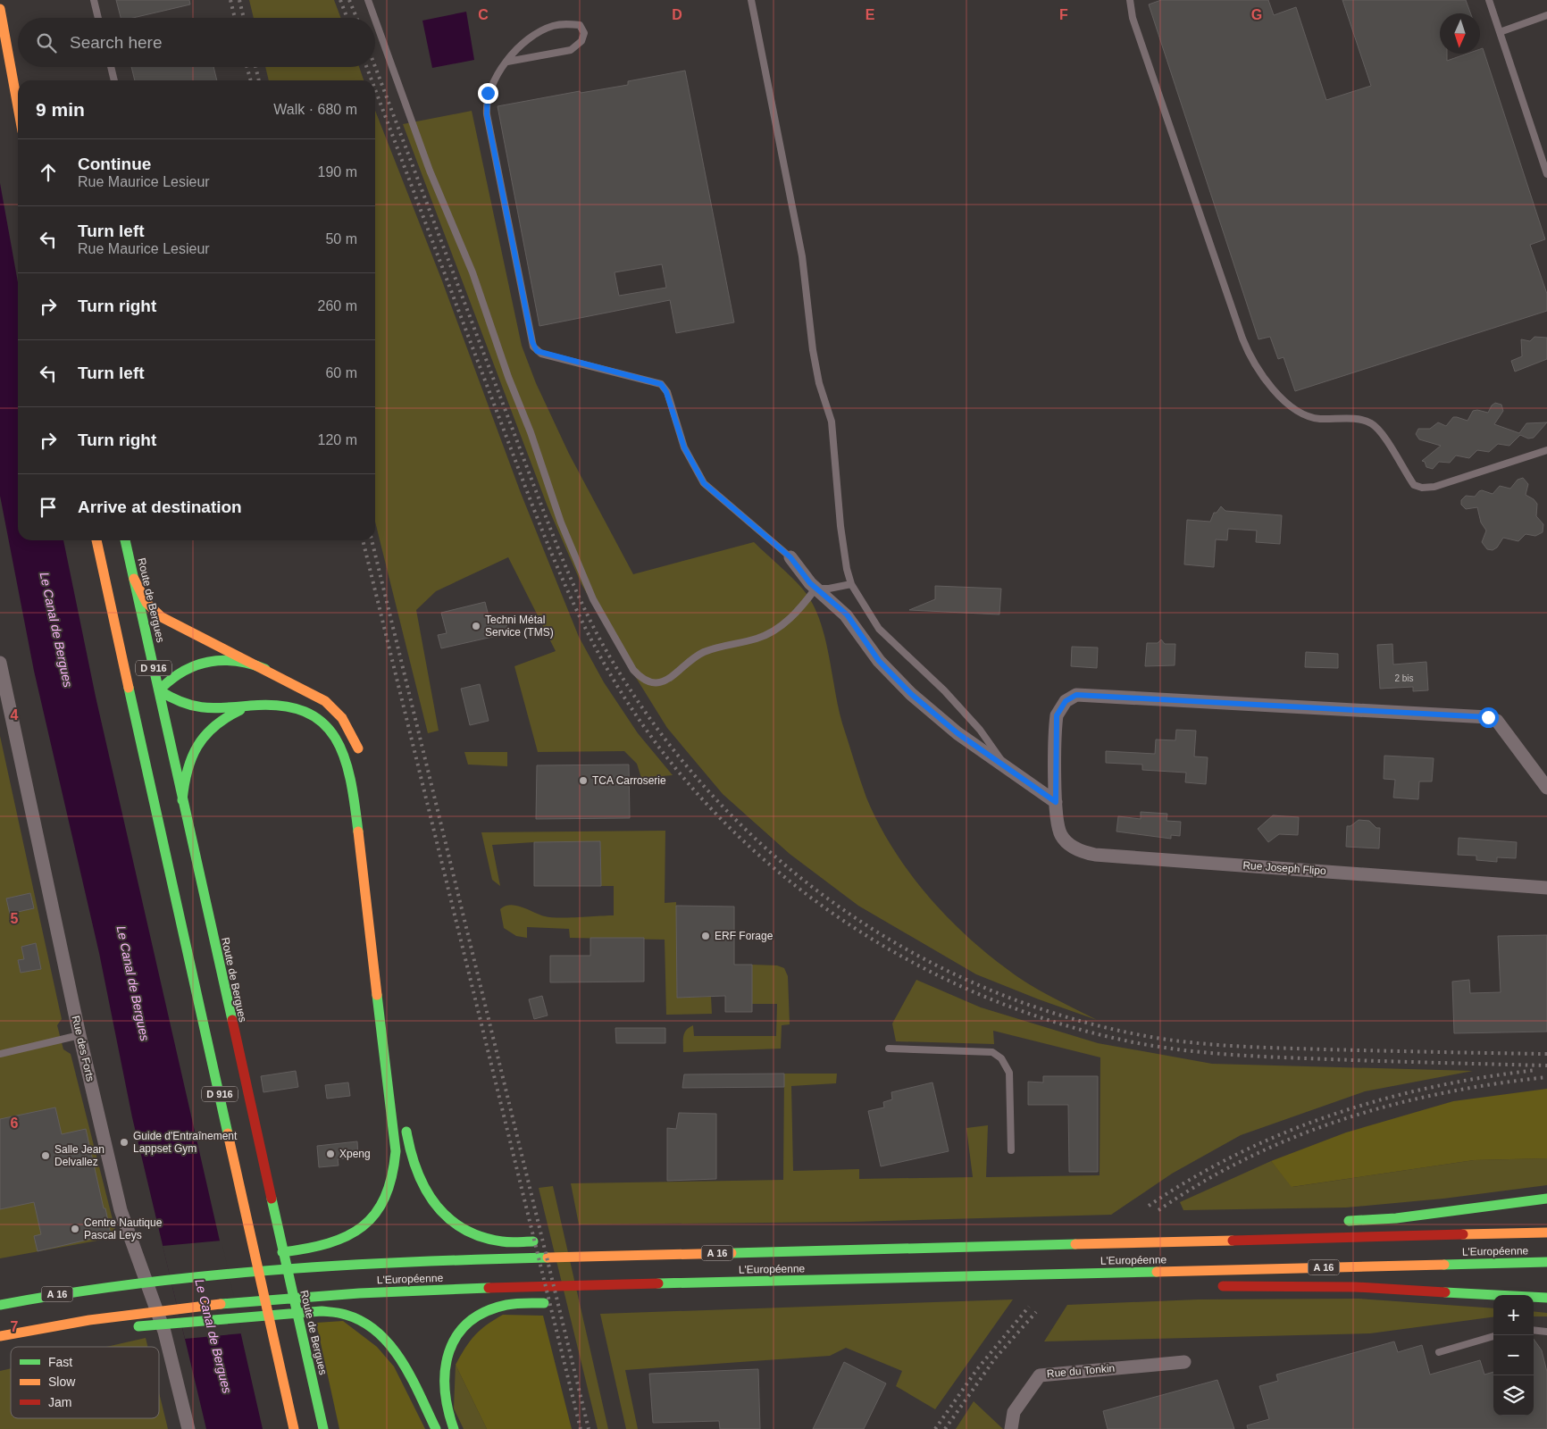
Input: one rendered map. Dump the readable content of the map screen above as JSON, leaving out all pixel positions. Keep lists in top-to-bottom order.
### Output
{
  "streets": {
    "main road": [
      "Route de Bergues",
      "D 916",
      "L'Européenne",
      "A 16"
    ],
    "street": ["Rue Joseph Flipo", "Rue des Forts", "Rue du Tonkin"]
  },
  "water": ["Le Canal de Bergues"],
  "places": [
    "Techni Métal Service (TMS)",
    "TCA Carroserie",
    "ERF Forage",
    "Guide d'Entraînement Lappset Gym",
    "Xpeng",
    "Salle Jean Delvallez",
    "Centre Nautique Pascal Leys"
  ],
  "house_numbers": ["2 bis"],
  "legend": ["Fast", "Slow", "Jam"],
  "north": "bottom",
  "page": {
    "search": "Search here",
    "heading": ["9 min", "Walk · 680 m"],
    "list": [
      ["Continue", "Rue Maurice Lesieur", "190 m"],
      ["Turn left", "Rue Maurice Lesieur", "50 m"],
      ["Turn right", "260 m"],
      ["Turn left", "60 m"],
      ["Turn right", "120 m"],
      "Arrive at destination"
    ],
    "map_buttons": ["+", "−"]
  },
  "grid": {
    "columns": [
      "C",
      "D",
      "E",
      "F",
      "G"
    ],
    "rows": [
      "4",
      "5",
      "6",
      "7"
    ]
  }
}
